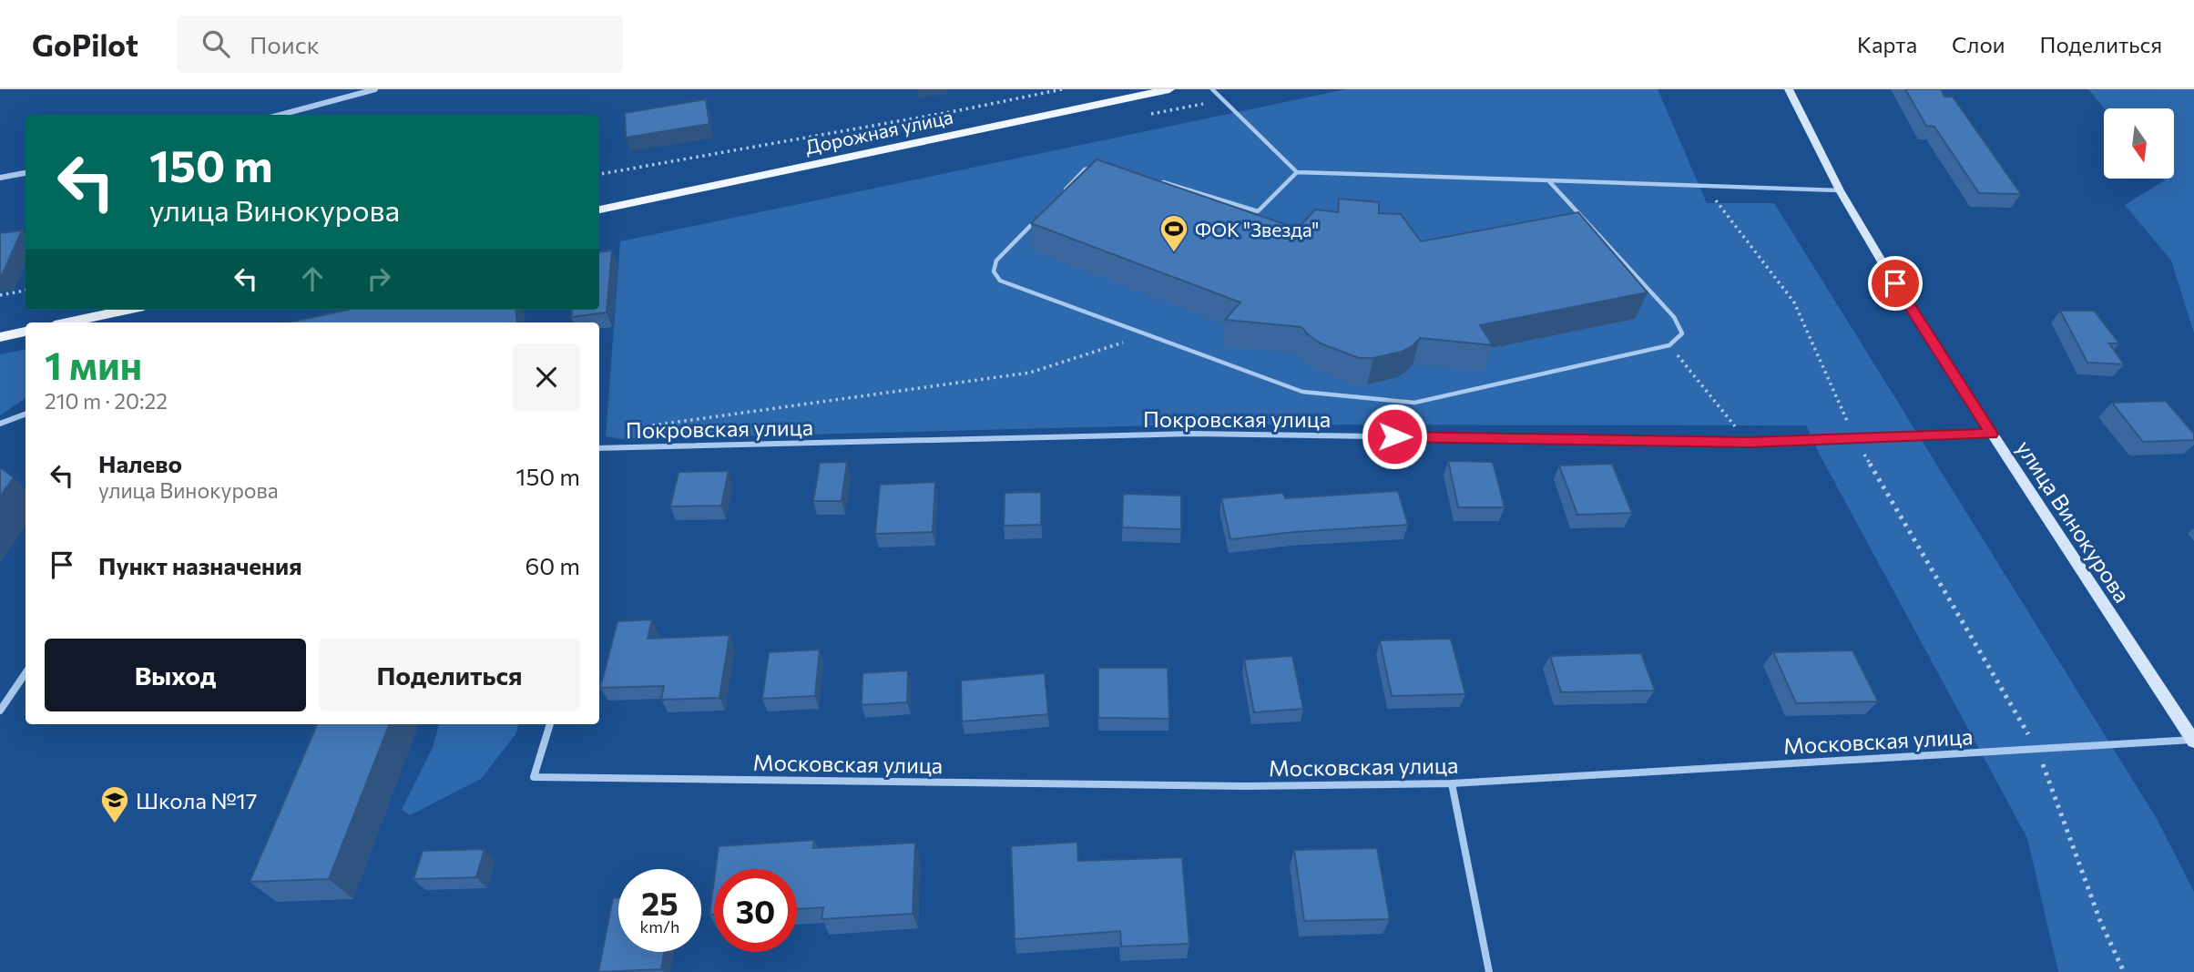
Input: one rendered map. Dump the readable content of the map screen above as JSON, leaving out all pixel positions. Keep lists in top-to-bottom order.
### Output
{
  "streets": {
    "main road": ["Дорожная улица", "улица Винокурова"],
    "street": ["Покровская улица", "Московская улица"]
  },
  "crossings": [
    ["Покровская улица", "улица Винокурова"],
    ["улица Винокурова", "Московская улица"]
  ],
  "places": {
    "sports": ["ФОК \"Звезда\""],
    "school or university": ["Школа №17"]
  },
  "north": "bottom",
  "page": {
    "header": "GoPilot",
    "search": "Поиск",
    "nav": ["Карта", "Слои", "Поделиться"],
    "turn": ["150 m", "улица Винокурова"],
    "heading": ["1 мин", "210 m · 20:22"],
    "list": [
      {
        "name": "Налево",
        "note": "улица Винокурова",
        "value": "150 m"
      },
      {
        "name": "Пункт назначения",
        "value": "60 m"
      }
    ],
    "buttons": ["Выход", "Поделиться"],
    "speed": "25 km/h",
    "limit": "30"
  }
}
